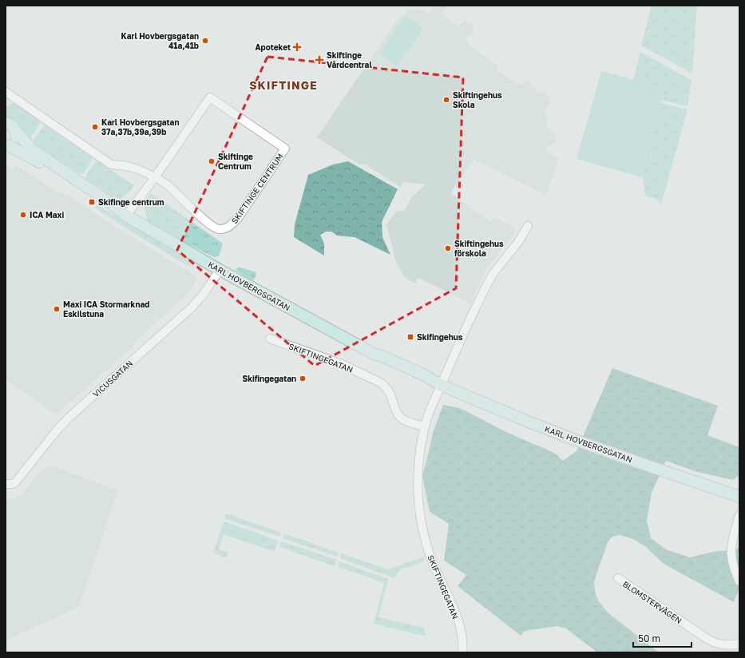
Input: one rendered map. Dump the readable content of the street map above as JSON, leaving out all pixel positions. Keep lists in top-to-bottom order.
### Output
{
  "streets": {
    "street": [
      "SKIFTINGE CENTRUM",
      "KARL HOVBERGSGATAN",
      "SKIFTINGEGATAN",
      "VICUSGATAN",
      "BLOMSTERVÄGEN"
    ]
  },
  "crossings": [
    ["KARL HOVBERGSGATAN", "SKIFTINGEGATAN"],
    ["KARL HOVBERGSGATAN", "VICUSGATAN"]
  ],
  "districts": ["SKIFTINGE"],
  "places": {
    "other": [
      "Karl Hovbergsgatan 41a,41b",
      "Skiftingehus Skola",
      "Karl Hovbergsgatan 37a,37b,39a,39b",
      "Skiftinge Centrum",
      "ICA Maxi",
      "Skiftingehus förskola",
      "Maxi ICA Stormarknad Eskilstuna",
      "Skifingegatan"
    ],
    "health": ["Apoteket", "Skiftinge Vårdcentral"],
    "transit": ["Skifinge centrum", "Skifingehus"]
  },
  "scale_bar": "50 m"
}
